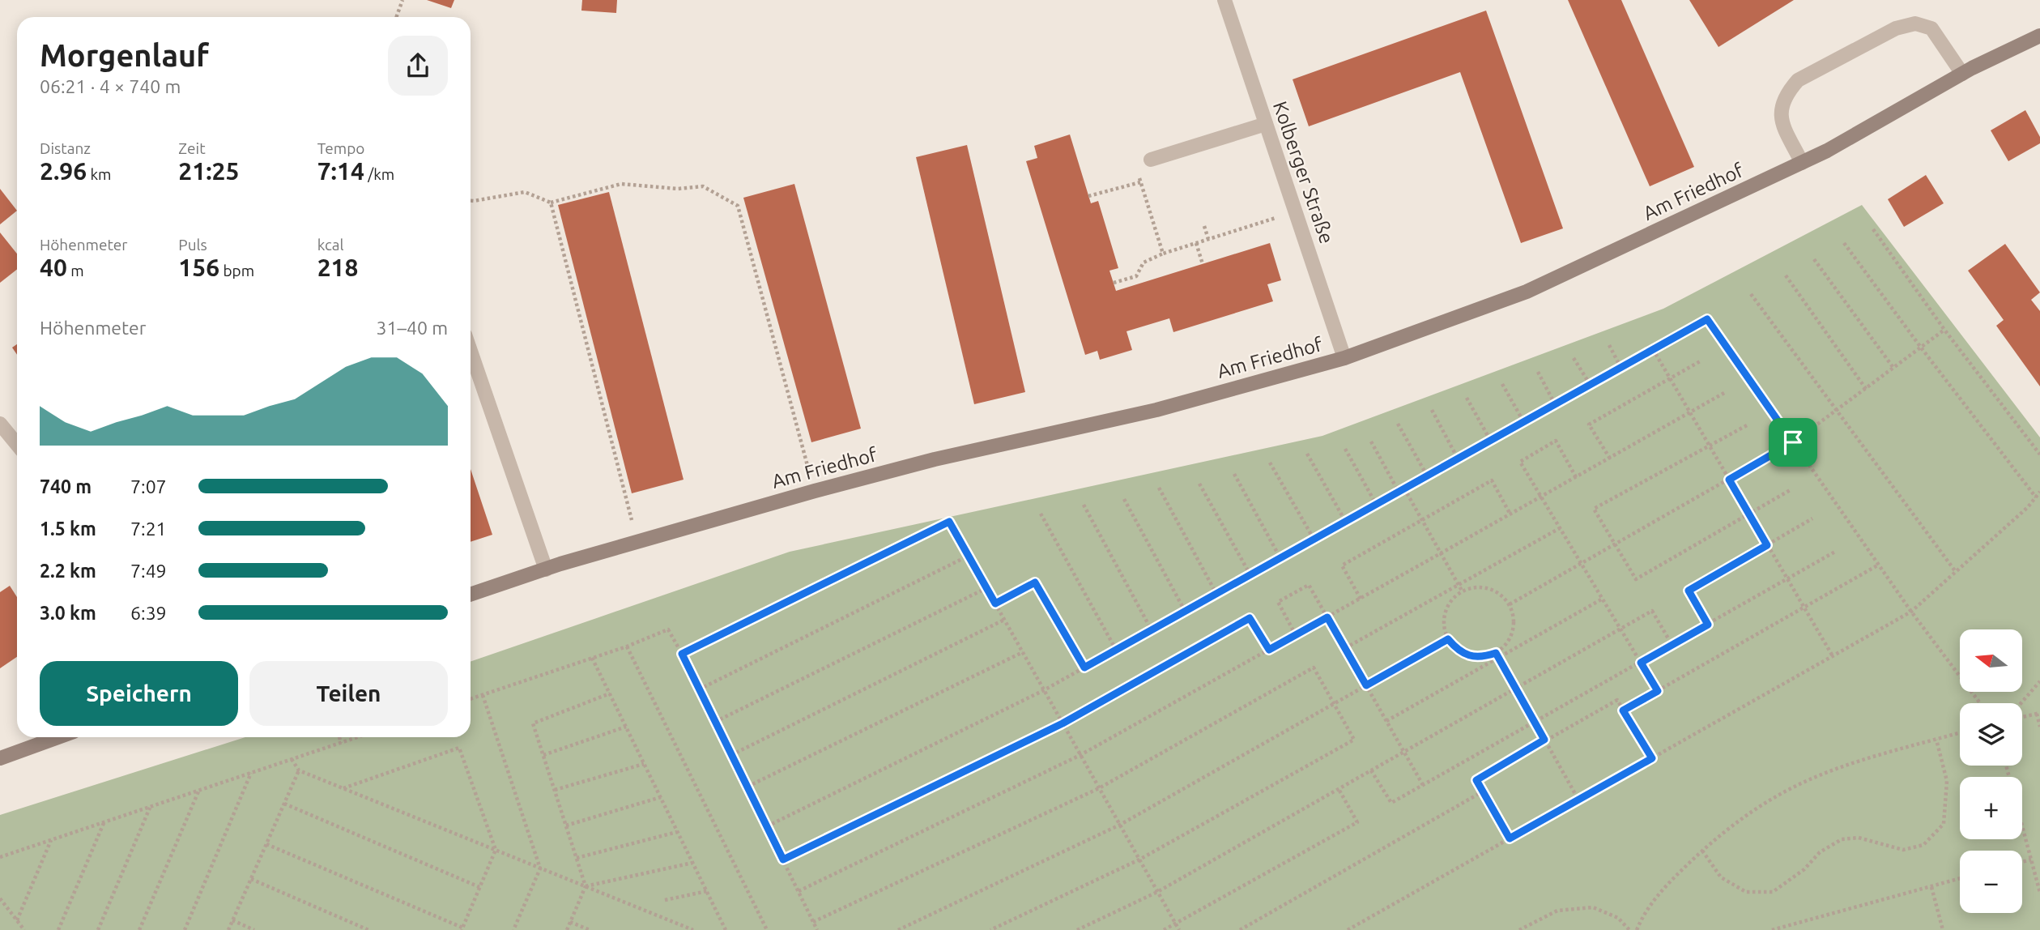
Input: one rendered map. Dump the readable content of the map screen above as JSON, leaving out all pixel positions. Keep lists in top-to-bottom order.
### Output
{
  "streets": {
    "street": ["Kolberger Straße", "Am Friedhof"]
  },
  "crossings": [
    ["Kolberger Straße", "Am Friedhof"]
  ],
  "north": "left",
  "page": {
    "heading": ["Morgenlauf", "06:21 · 4 × 740 m"],
    "stats": [
      ["Distanz", "2.96 km"],
      ["Zeit", "21:25"],
      ["Tempo", "7:14 /km"],
      ["Höhenmeter", "40 m"],
      ["Puls", "156 bpm"],
      ["kcal", "218"]
    ],
    "chart": ["Höhenmeter", "31–40 m"],
    "list": [
      {
        "name": "740 m",
        "note": "7:07"
      },
      {
        "name": "1.5 km",
        "note": "7:21"
      },
      {
        "name": "2.2 km",
        "note": "7:49"
      },
      {
        "name": "3.0 km",
        "note": "6:39"
      }
    ],
    "map_buttons": ["+", "−"],
    "buttons": ["Speichern", "Teilen"]
  }
}
